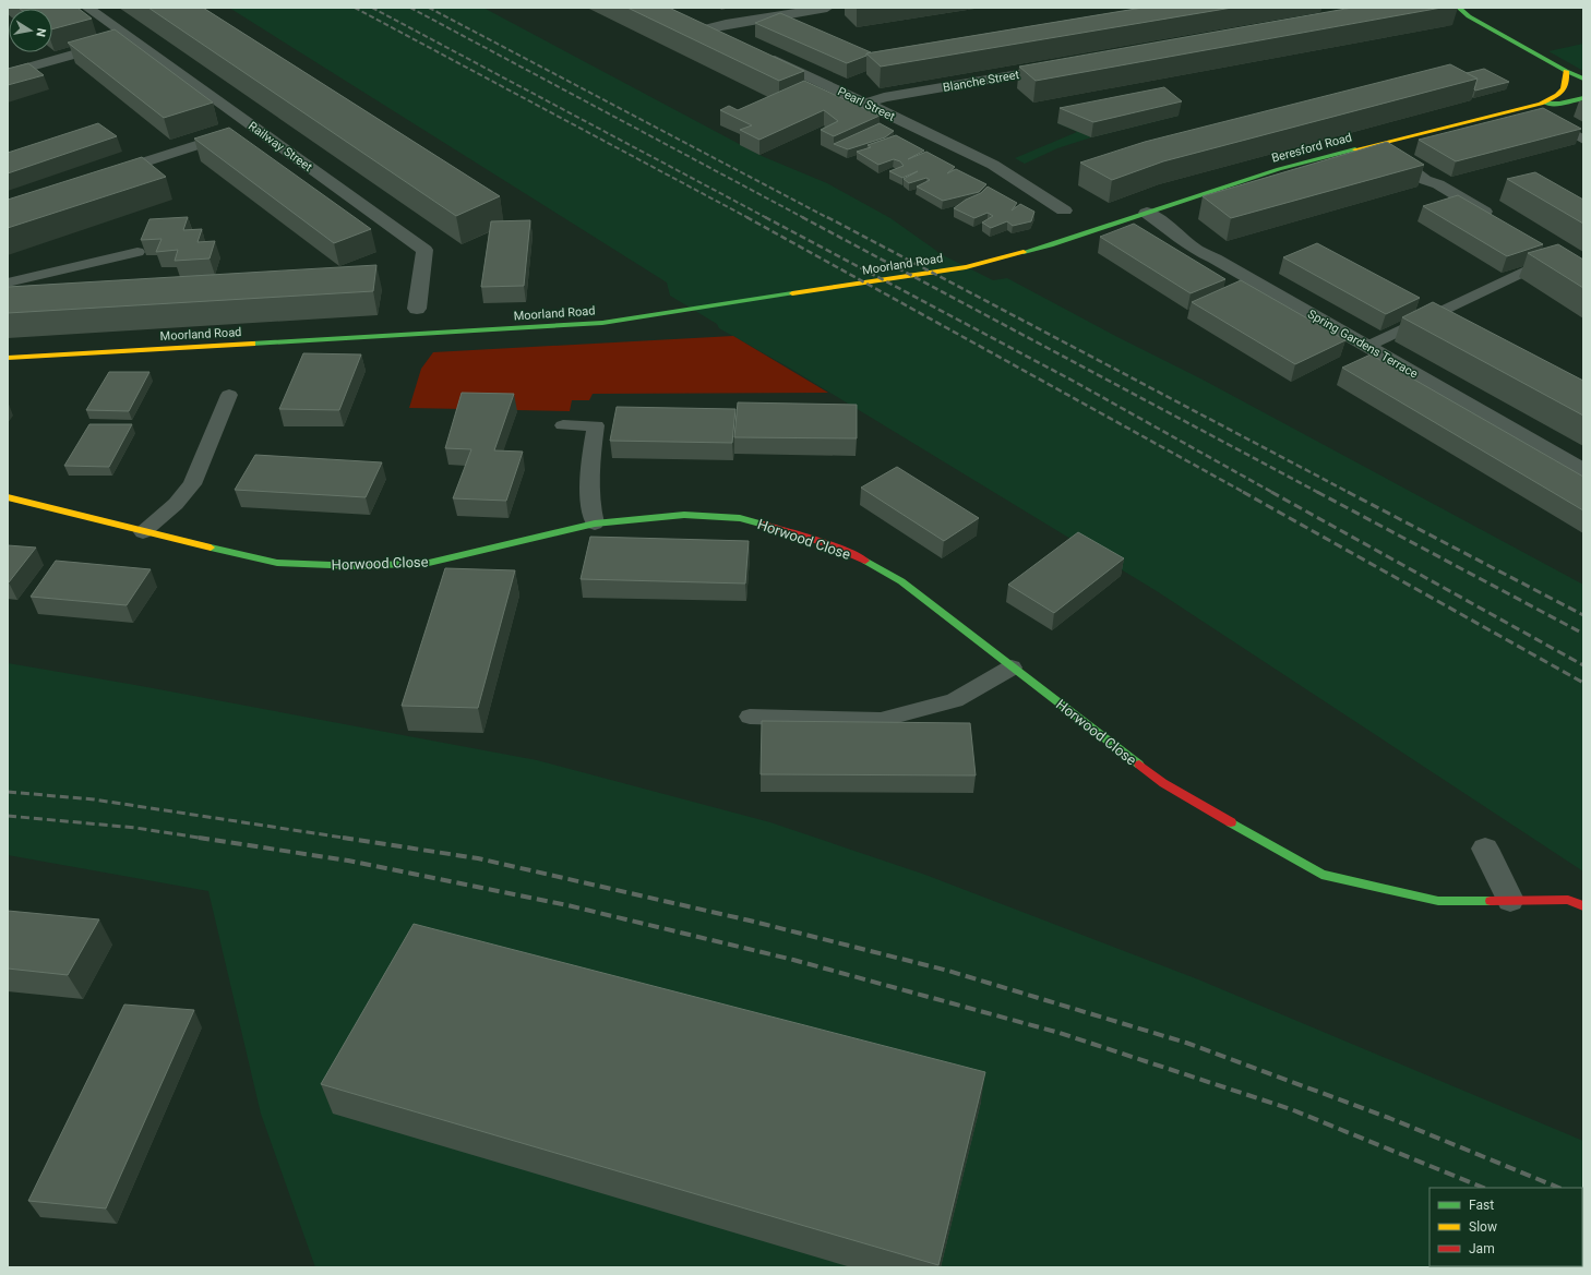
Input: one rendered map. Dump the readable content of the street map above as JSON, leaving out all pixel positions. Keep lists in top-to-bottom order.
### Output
{
  "streets": {
    "street": [
      "Blanche Street",
      "Pearl Street",
      "Railway Street",
      "Beresford Road",
      "Moorland Road",
      "Spring Gardens Terrace",
      "Horwood Close"
    ]
  },
  "crossings": [
    ["Blanche Street", "Pearl Street"],
    ["Beresford Road", "Moorland Road"],
    ["Beresford Road", "Spring Gardens Terrace"]
  ],
  "legend": ["Fast", "Slow", "Jam"],
  "north": "right"
}
